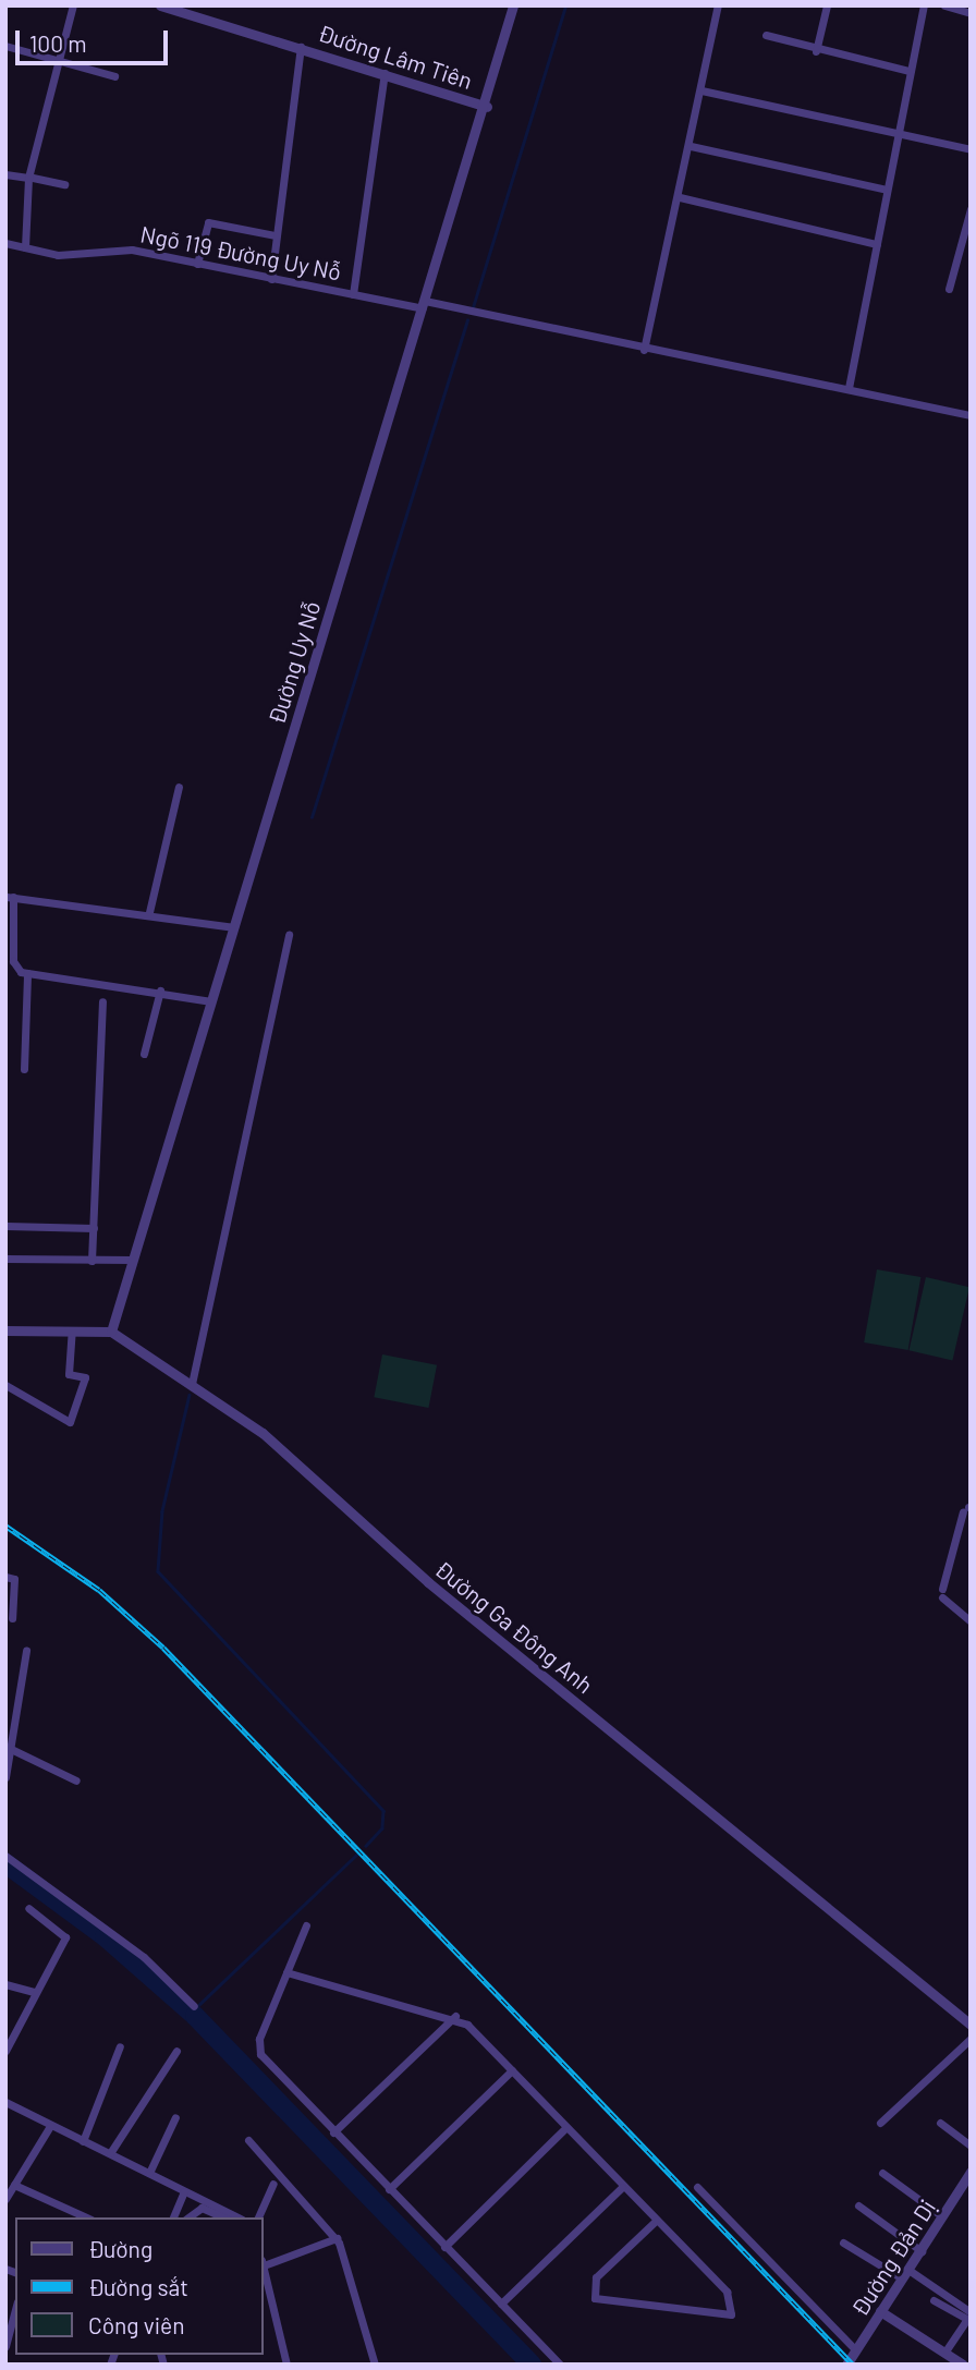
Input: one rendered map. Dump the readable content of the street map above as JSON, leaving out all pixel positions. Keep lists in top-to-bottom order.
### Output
{
  "streets": {
    "street": [
      "Đường Lâm Tiên",
      "Ngõ 119 Đường Uy Nỗ",
      "Đường Uy Nỗ",
      "Đường Ga Đông Anh",
      "Đường Đản Dị"
    ]
  },
  "crossings": [
    ["Đường Lâm Tiên", "Đường Uy Nỗ"],
    ["Ngõ 119 Đường Uy Nỗ", "Đường Uy Nỗ"],
    ["Đường Uy Nỗ", "Đường Ga Đông Anh"]
  ],
  "legend": ["Đường", "Đường sắt", "Công viên"],
  "scale_bar": "100 m"
}
